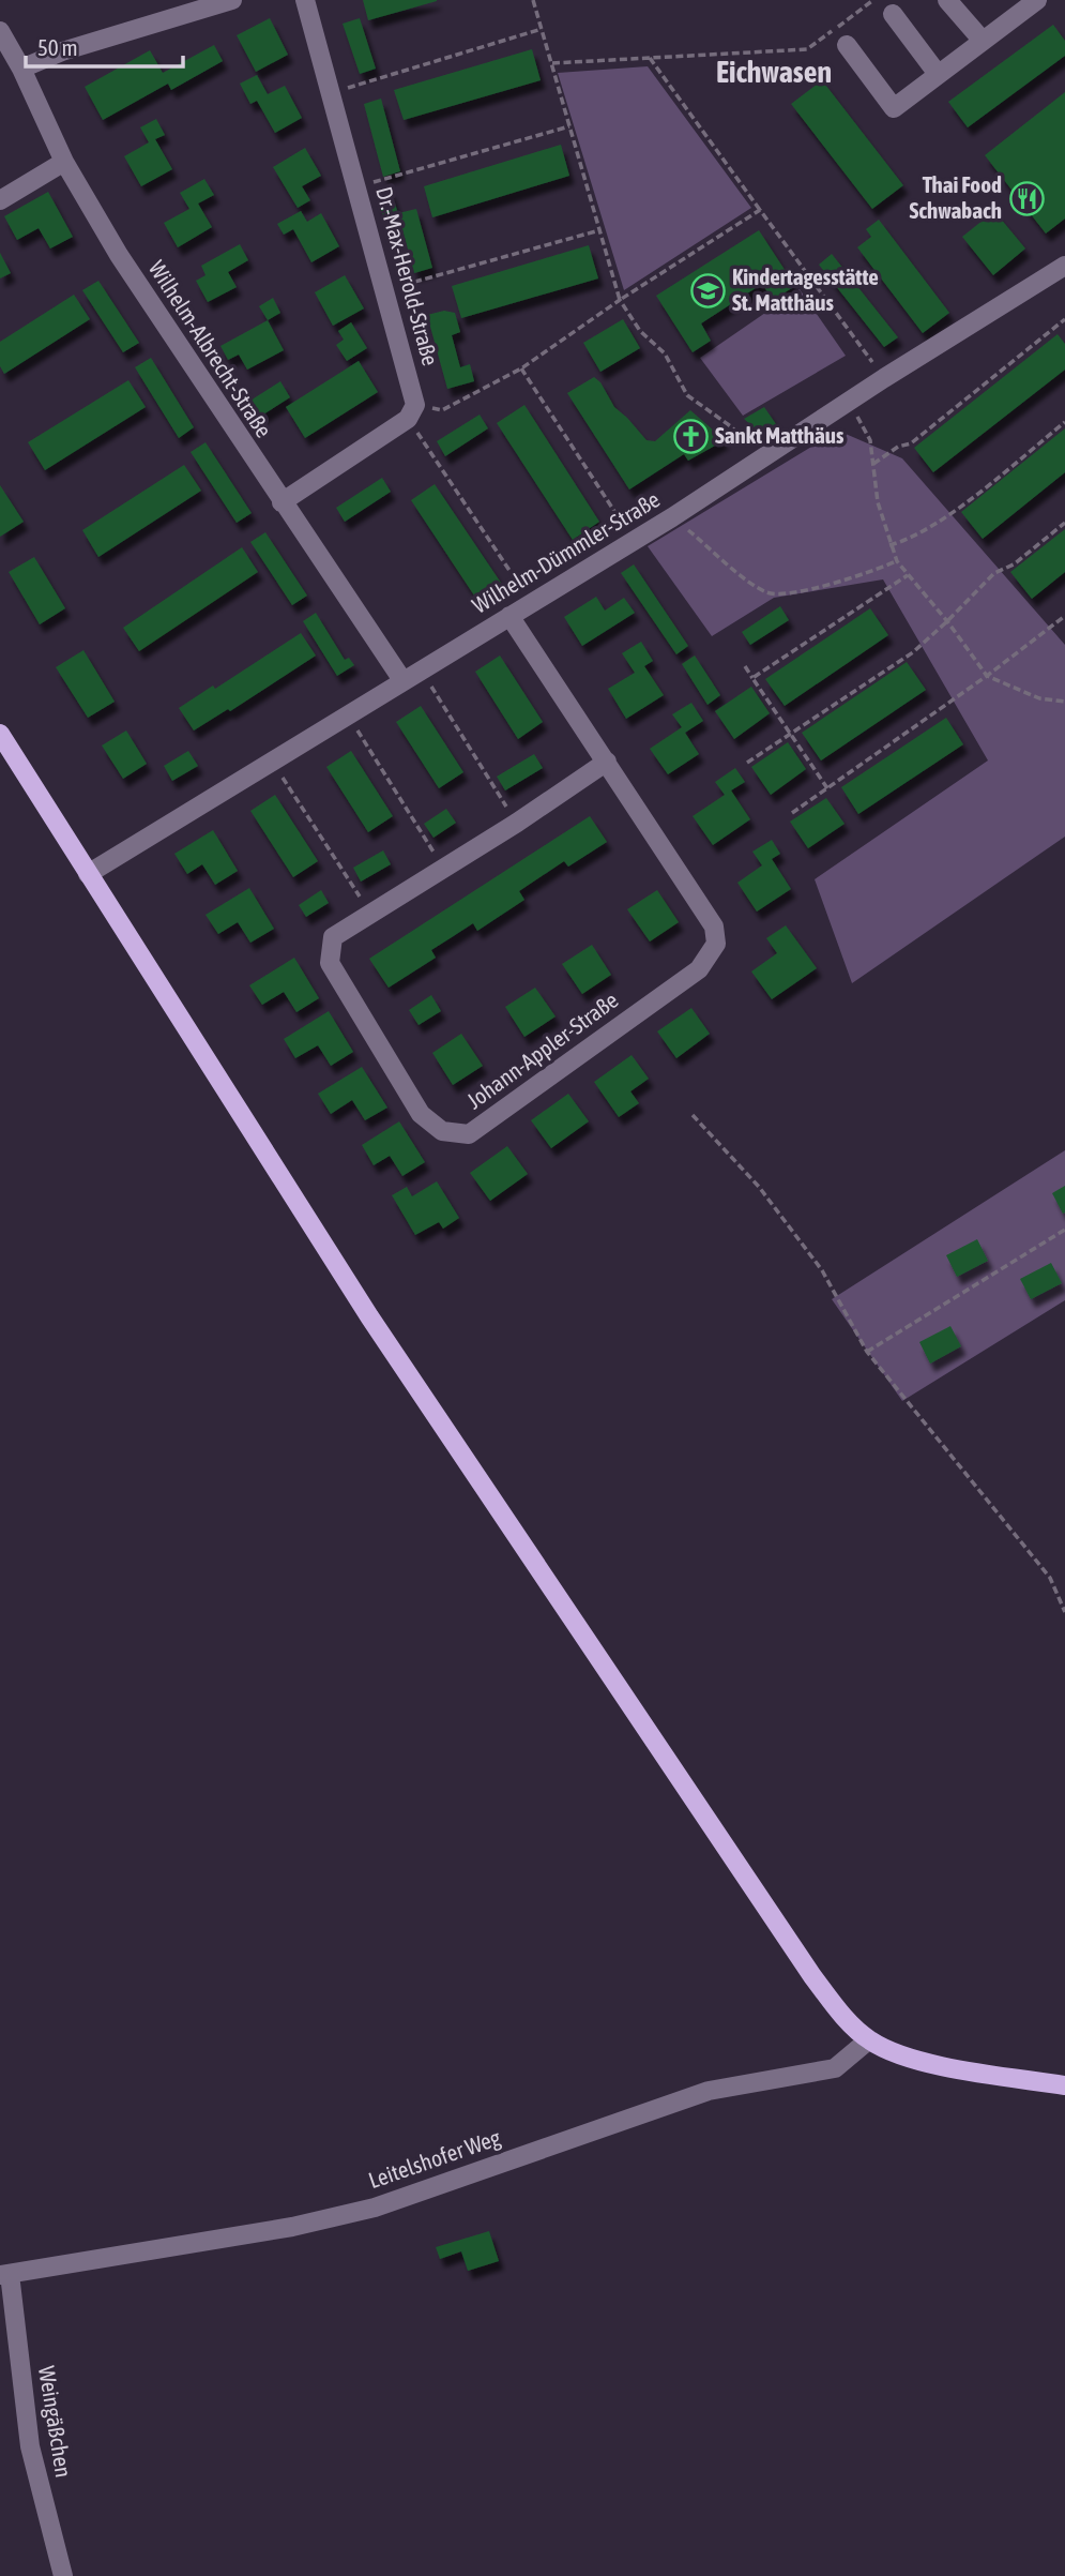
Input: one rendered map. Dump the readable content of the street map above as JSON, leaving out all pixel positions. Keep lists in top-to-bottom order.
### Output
{
  "streets": {
    "street": [
      "Dr.-Max-Herold-Straße",
      "Wilhelm-Albrecht-Straße",
      "Wilhelm-Dümmler-Straße",
      "Johann-Appler-Straße",
      "Leitelshofer Weg",
      "Weingäßchen"
    ]
  },
  "crossings": [
    ["Wilhelm-Albrecht-Straße", "Wilhelm-Dümmler-Straße"],
    ["Wilhelm-Dümmler-Straße", "Johann-Appler-Straße"],
    ["Leitelshofer Weg", "Weingäßchen"]
  ],
  "districts": ["Eichwasen"],
  "places": {
    "restaurant": ["Thai Food Schwabach"],
    "school or university": ["Kindertagesstätte St. Matthäus"],
    "church": ["Sankt Matthäus"]
  },
  "scale_bar": "50 m"
}
